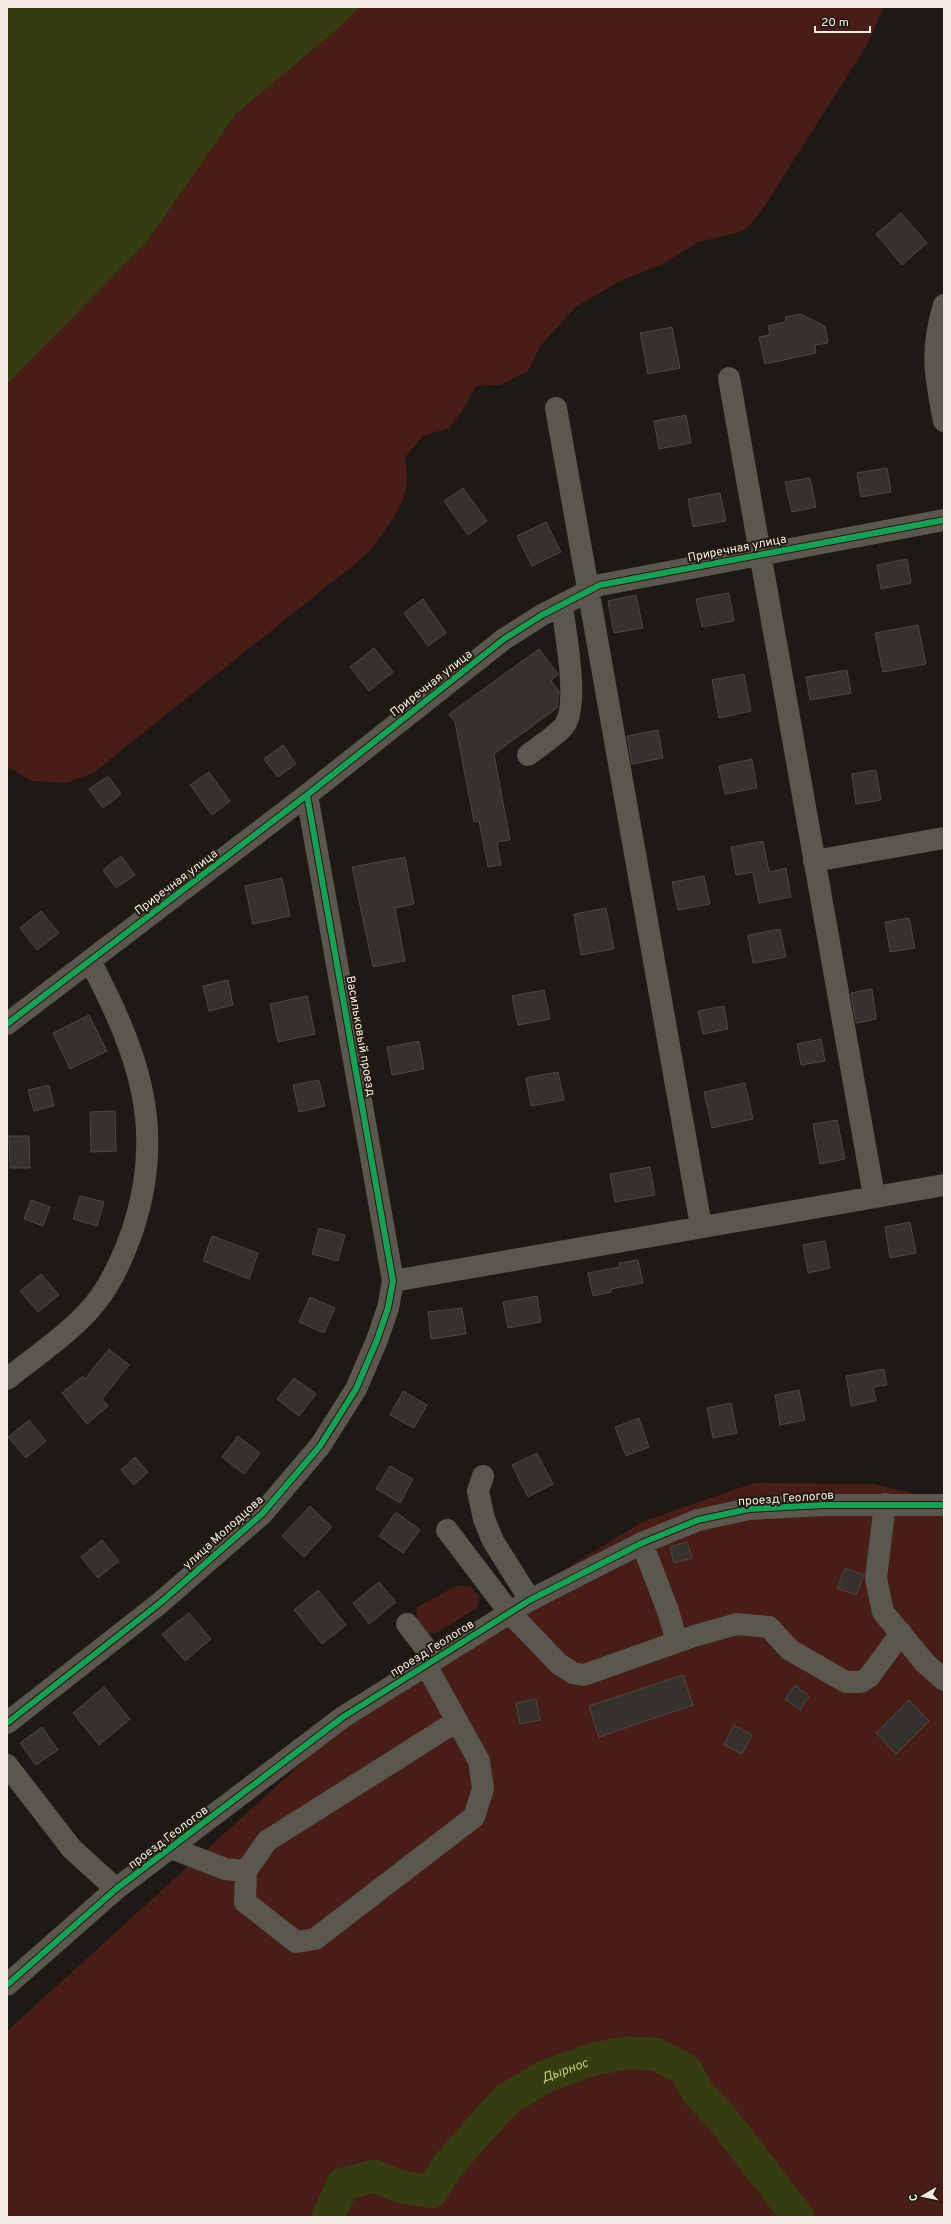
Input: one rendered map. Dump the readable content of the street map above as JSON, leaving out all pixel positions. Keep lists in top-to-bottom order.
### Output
{
  "streets": {
    "street": [
      "Приречная улица",
      "Васильковый проезд",
      "проезд Геологов",
      "улица Молодцова"
    ]
  },
  "crossings": [
    ["Приречная улица", "Васильковый проезд"],
    ["Васильковый проезд", "улица Молодцова"]
  ],
  "water": ["Дырнос"],
  "scale_bar": "20 m",
  "north": "left"
}
